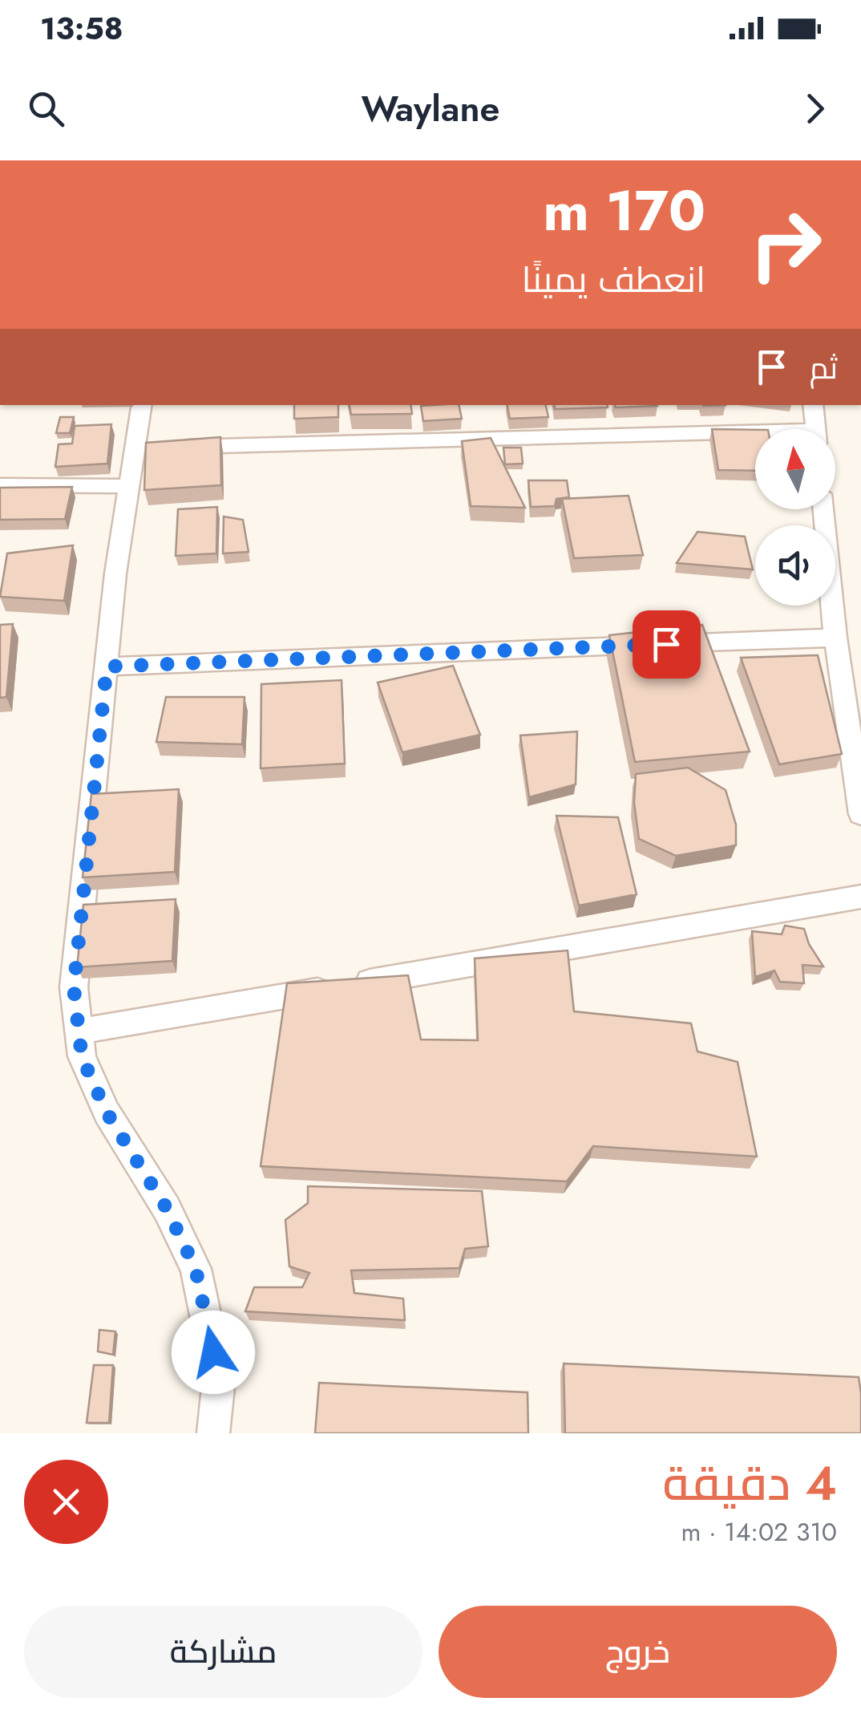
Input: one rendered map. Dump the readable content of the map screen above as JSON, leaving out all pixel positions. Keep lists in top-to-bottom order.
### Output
{
  "north": "top",
  "page": {
    "status": "13:58",
    "header": "Waylane",
    "turn": ["170 m", "انعطف يمينًا"],
    "then": "ثم",
    "heading": ["4 دقيقة", "310 m · 14:02"],
    "buttons": ["خروج", "مشاركة"]
  }
}
